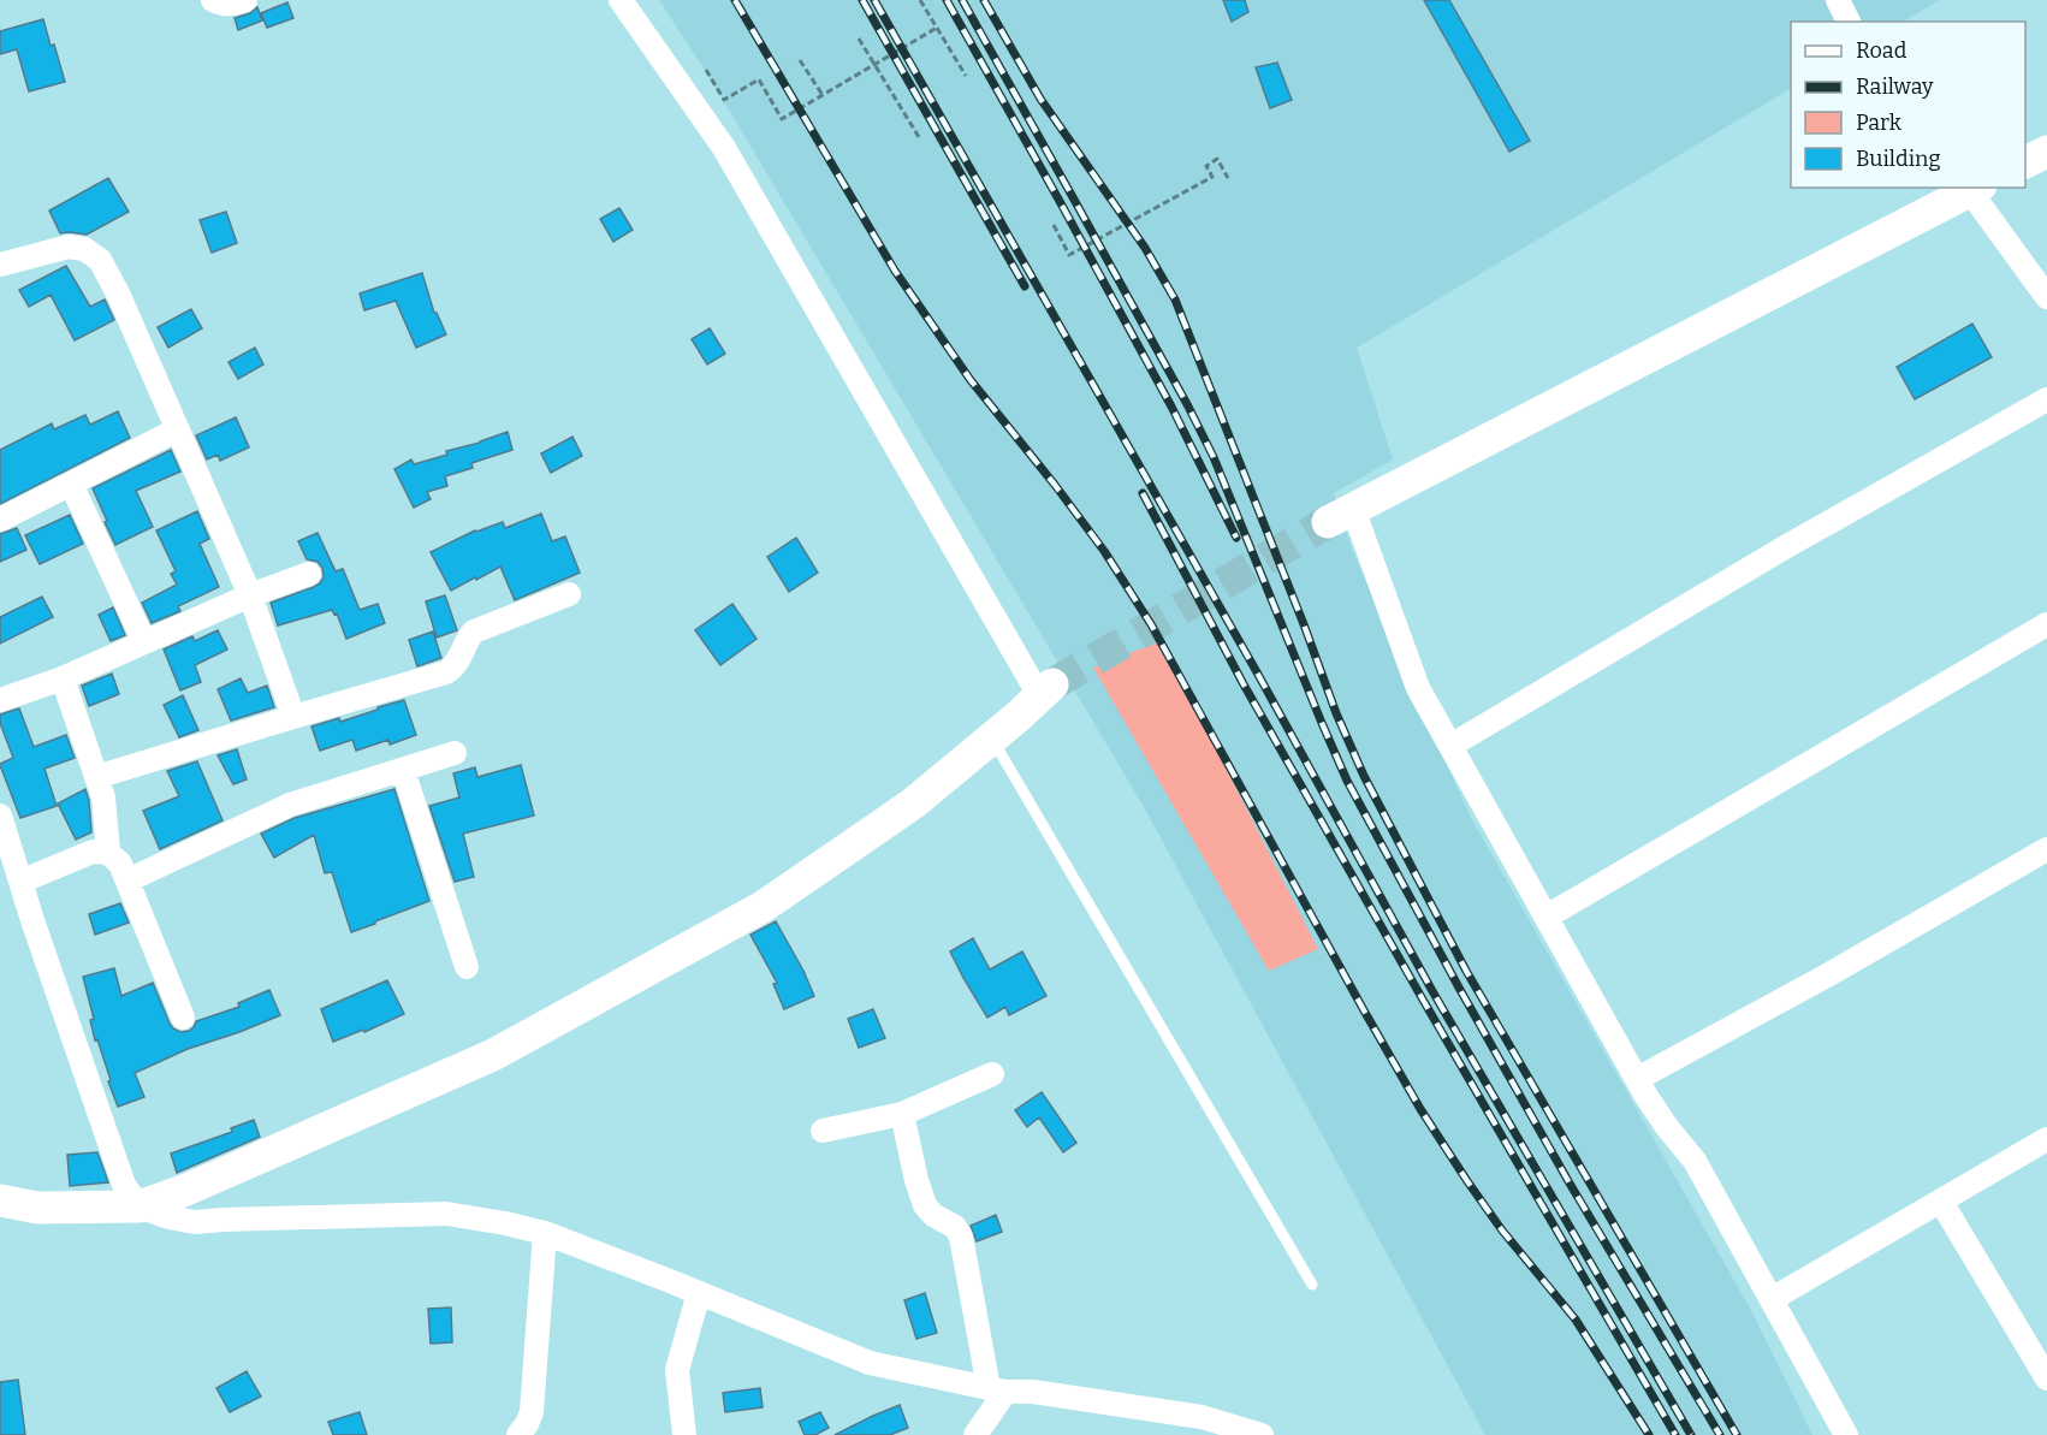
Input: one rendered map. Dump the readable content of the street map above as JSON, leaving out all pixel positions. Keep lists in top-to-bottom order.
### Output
{
  "legend": [
    "Road",
    "Railway",
    "Park",
    "Building"
  ]
}
